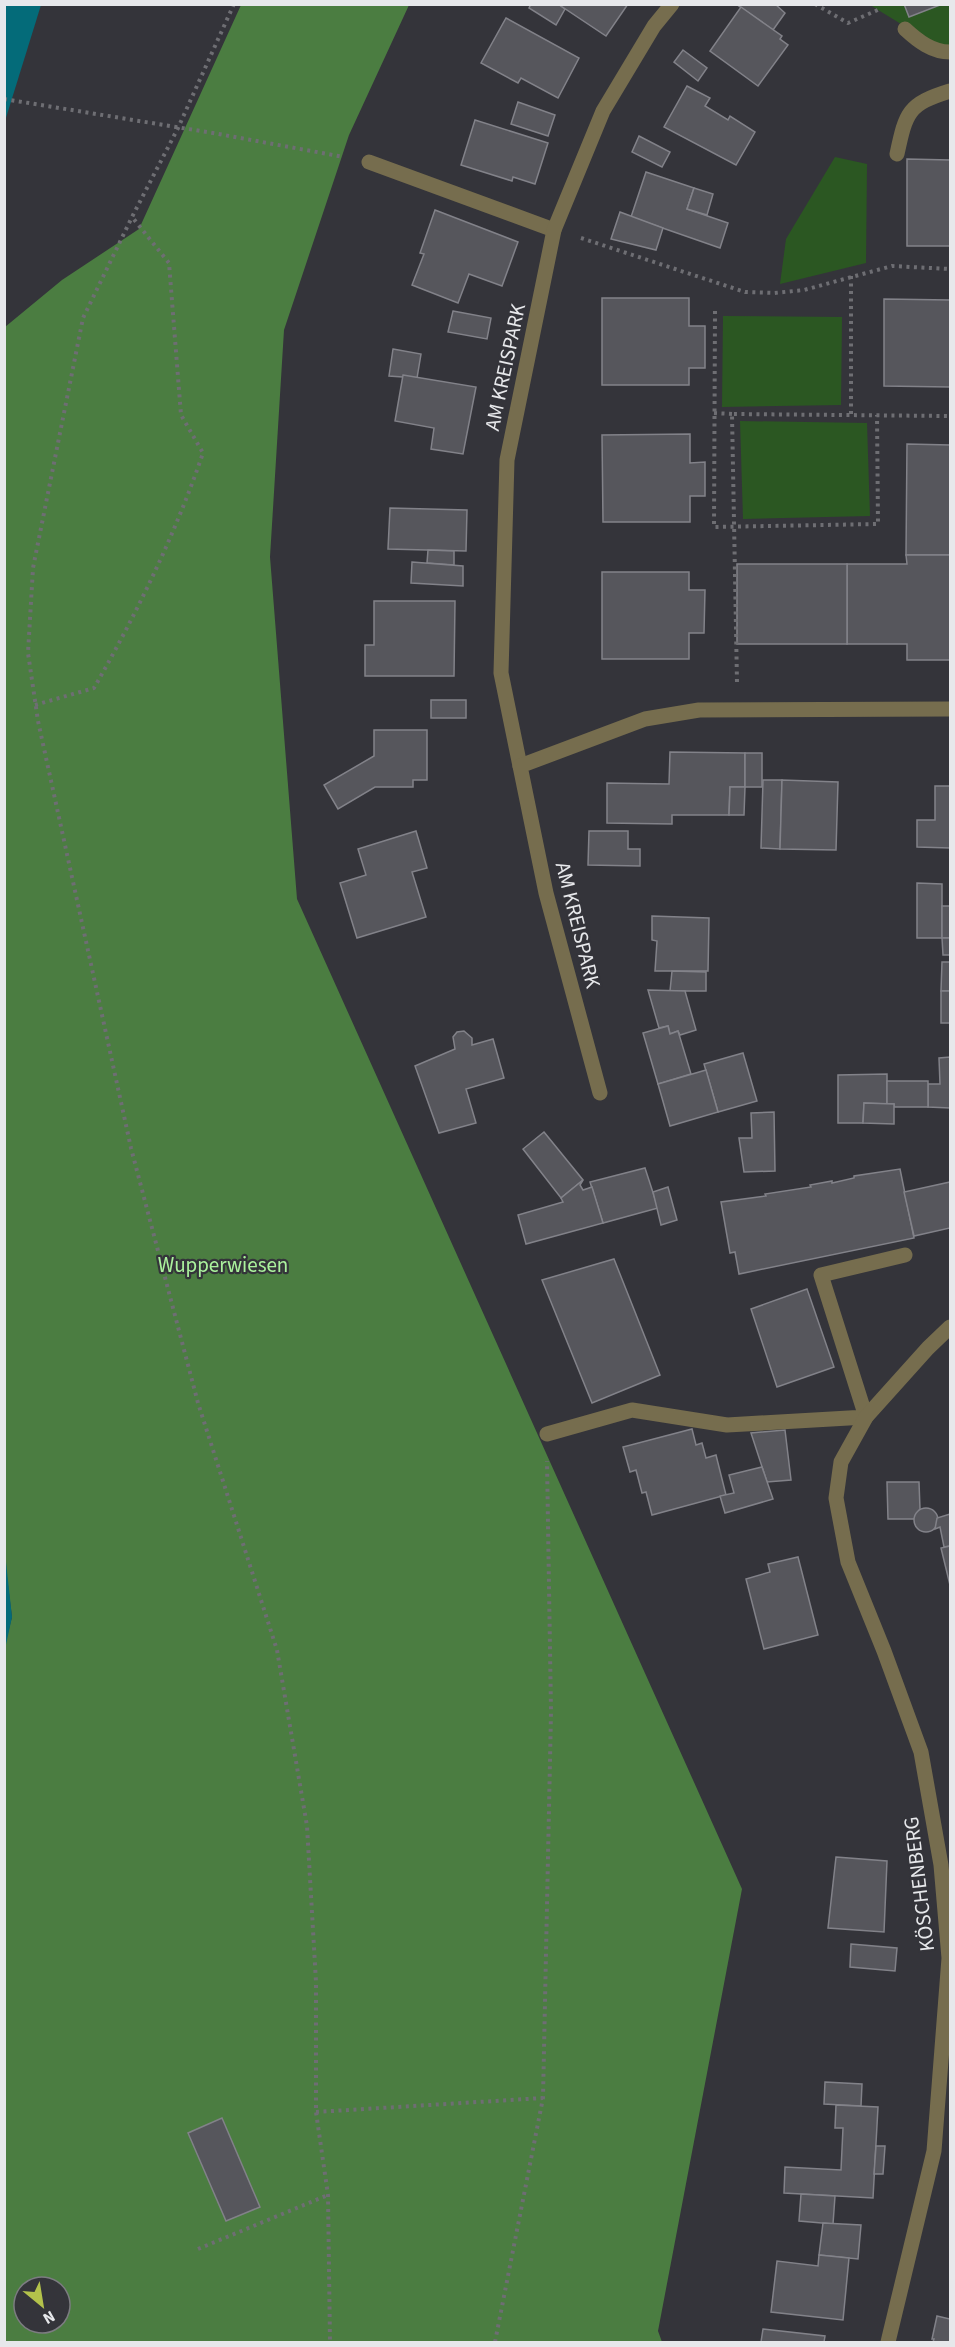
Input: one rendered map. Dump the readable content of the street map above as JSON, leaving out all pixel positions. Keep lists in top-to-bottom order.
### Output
{
  "streets": {
    "street": ["AM KREISPARK", "KÖSCHENBERG"]
  },
  "parks": ["Wupperwiesen"],
  "north": "bottom right"
}
